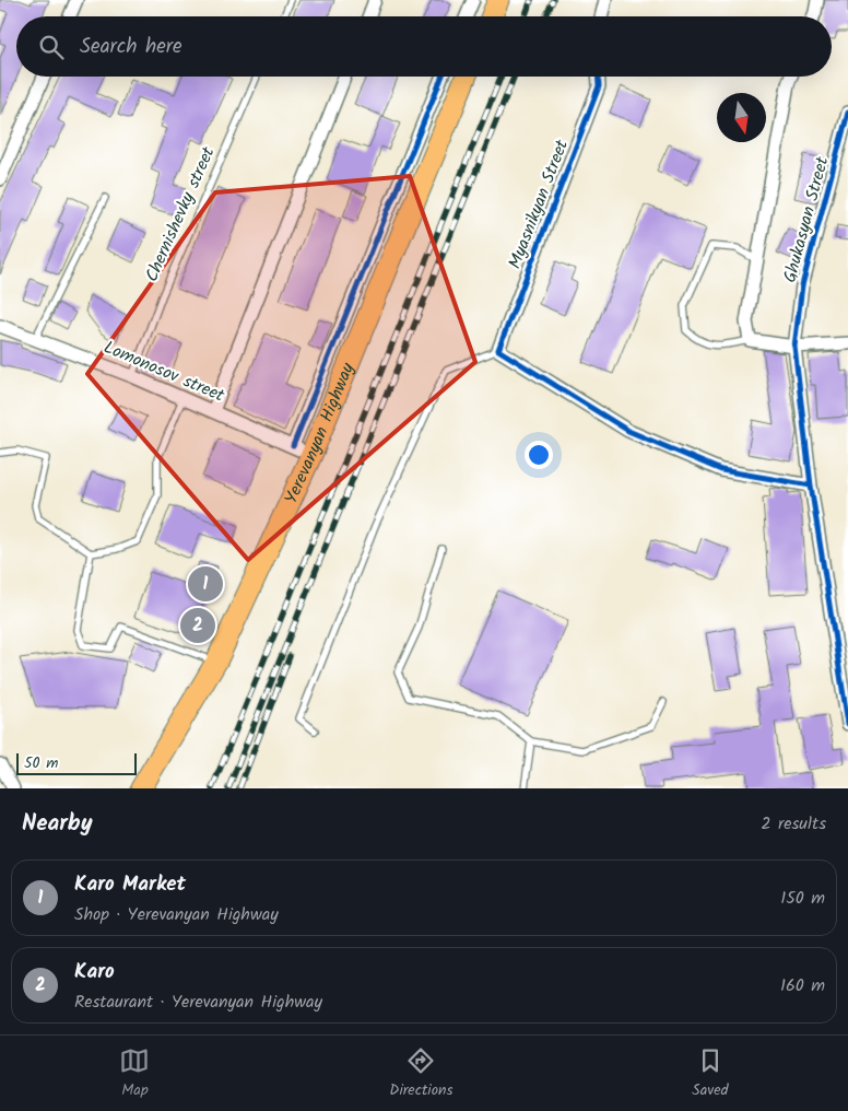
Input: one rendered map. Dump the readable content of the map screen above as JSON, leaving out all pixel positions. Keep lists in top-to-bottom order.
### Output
{
  "streets": {
    "highway": ["Yerevanyan Highway"],
    "street": ["Myasnikyan Street", "Ghukasyan Street", "Lomonosov street"],
    "lane": ["Chernishevky street"]
  },
  "crossings": [
    ["Chernishevky street", "Lomonosov street"],
    ["Lomonosov street", "Yerevanyan Highway"]
  ],
  "scale_bar": "50 m",
  "north": "bottom",
  "page": {
    "search": "Search here",
    "pins": ["1", "2"],
    "scale": "50 m",
    "heading": ["Nearby", "2 results"],
    "list": [
      {
        "mark": "1",
        "name": "Karo Market",
        "note": "Shop · Yerevanyan Highway",
        "value": "150 m"
      },
      {
        "mark": "2",
        "name": "Karo",
        "note": "Restaurant · Yerevanyan Highway",
        "value": "160 m"
      }
    ],
    "nav": ["Map", "Directions", "Saved"]
  }
}
